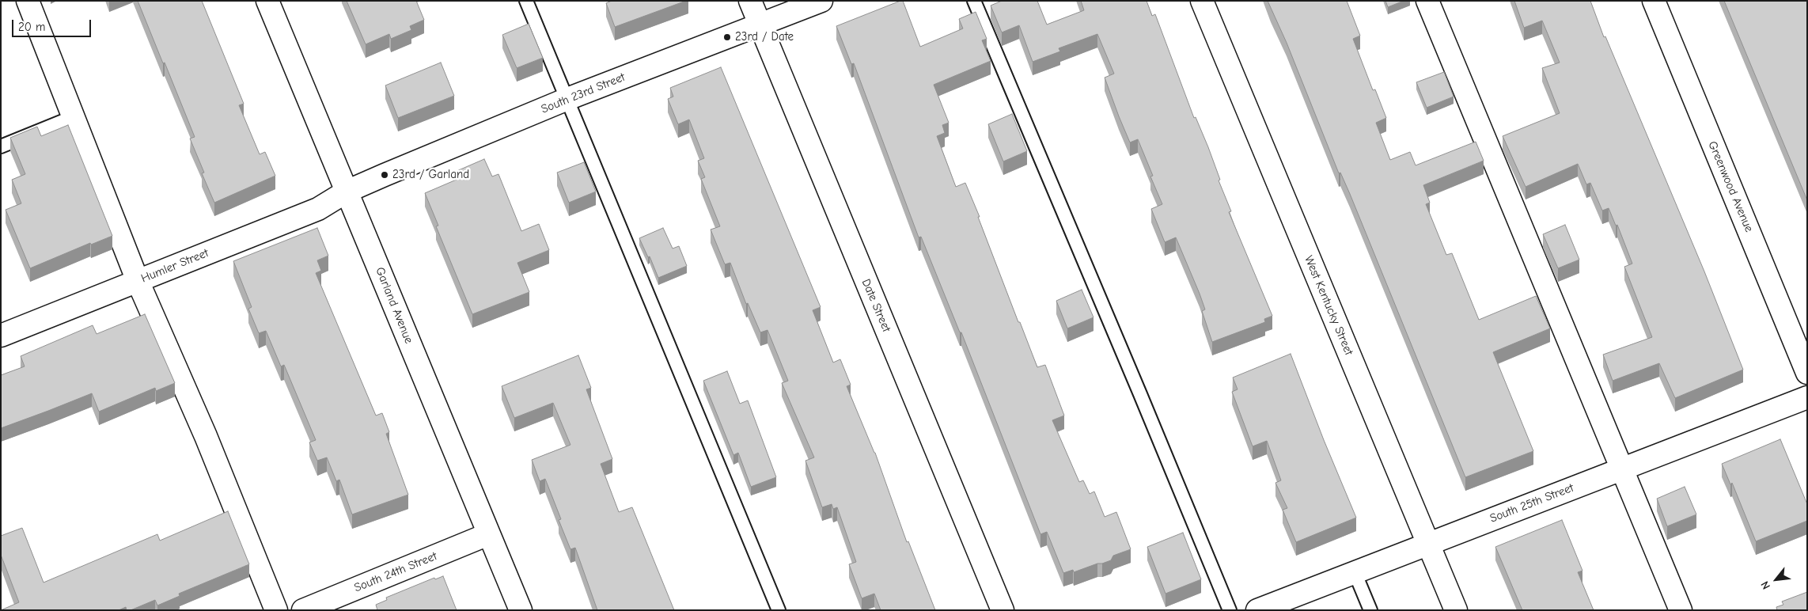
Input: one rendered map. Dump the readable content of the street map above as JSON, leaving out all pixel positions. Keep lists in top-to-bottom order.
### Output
{
  "streets": {
    "street": [
      "South 23rd Street",
      "Greenwood Avenue",
      "Humler Street",
      "Garland Avenue",
      "Date Street",
      "West Kentucky Street",
      "South 25th Street",
      "South 24th Street"
    ]
  },
  "crossings": [
    ["South 23rd Street", "Humler Street"],
    ["South 23rd Street", "Garland Avenue"],
    ["South 23rd Street", "Date Street"],
    ["Humler Street", "Garland Avenue"],
    ["Garland Avenue", "South 24th Street"],
    ["West Kentucky Street", "South 25th Street"]
  ],
  "places": ["23rd / Date", "23rd / Garland"],
  "scale_bar": "20 m",
  "north": "bottom left"
}
